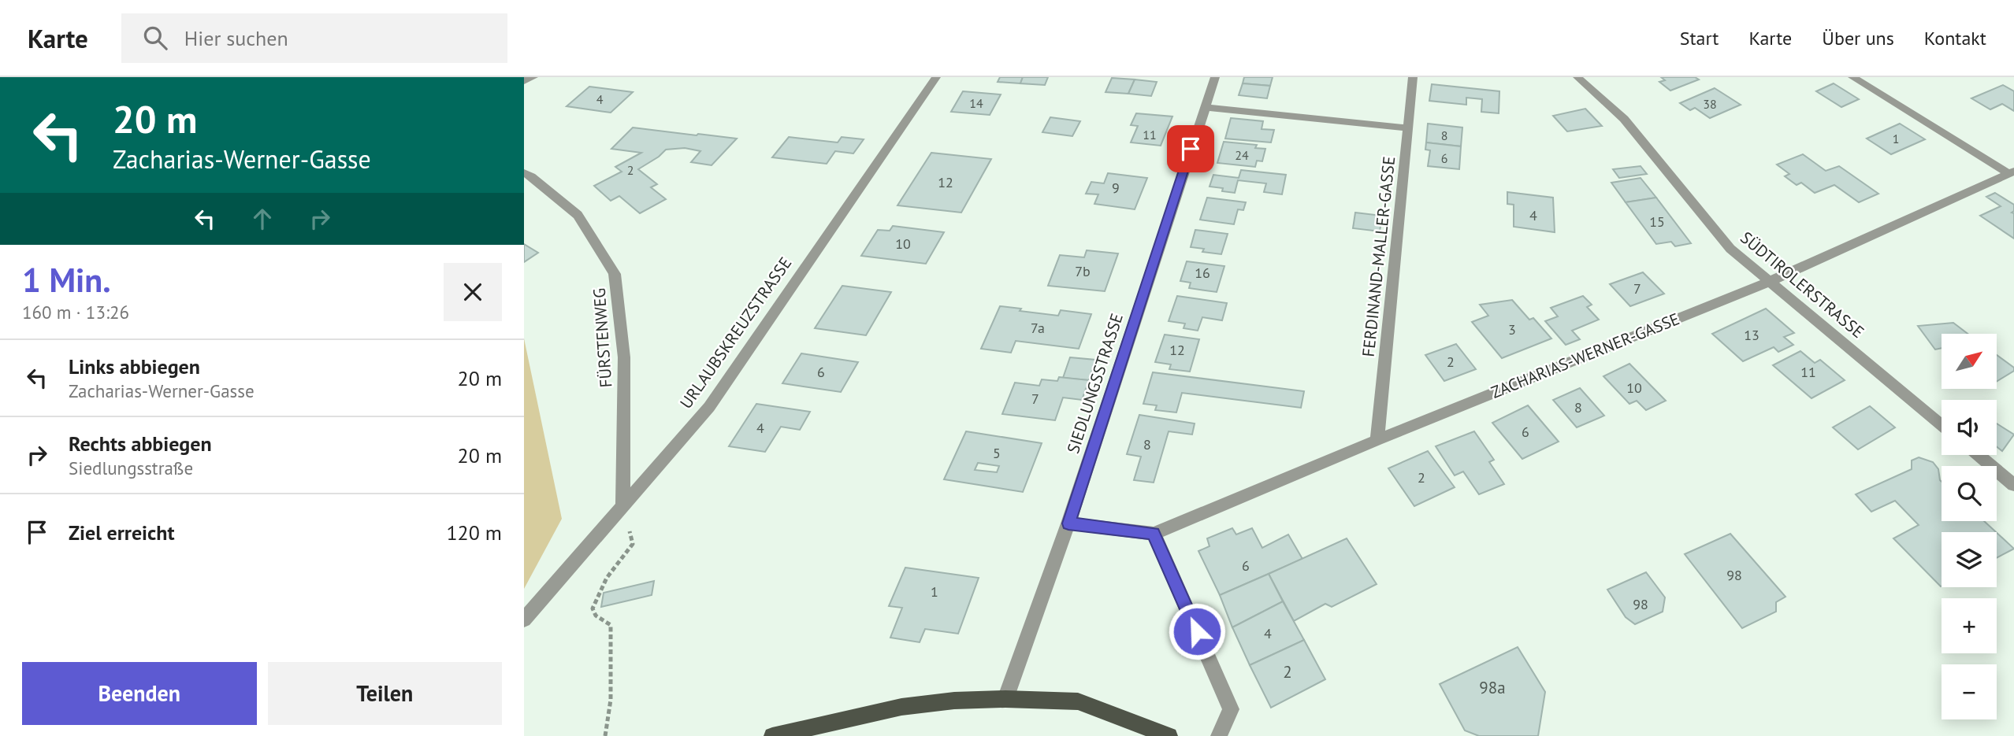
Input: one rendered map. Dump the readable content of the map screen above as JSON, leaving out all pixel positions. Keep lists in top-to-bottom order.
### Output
{
  "streets": {
    "street": [
      "FERDINAND-MALLER-GASSE",
      "SÜDTIROLERSTRASSE",
      "URLAUBSKREUZSTRASSE",
      "FÜRSTENWEG",
      "ZACHARIAS-WERNER-GASSE",
      "SIEDLUNGSSTRASSE"
    ]
  },
  "crossings": [
    ["FERDINAND-MALLER-GASSE", "ZACHARIAS-WERNER-GASSE"],
    ["SÜDTIROLERSTRASSE", "ZACHARIAS-WERNER-GASSE"],
    ["URLAUBSKREUZSTRASSE", "FÜRSTENWEG"],
    ["ZACHARIAS-WERNER-GASSE", "SIEDLUNGSSTRASSE"]
  ],
  "house_numbers": [
    "4",
    "14",
    "38",
    "11",
    "8",
    "1",
    "24",
    "6",
    "2",
    "12",
    "9",
    "4",
    "15",
    "10",
    "7b",
    "16",
    "7",
    "7a",
    "3",
    "13",
    "12",
    "2",
    "6",
    "11",
    "10",
    "7",
    "8",
    "4",
    "6",
    "8",
    "5",
    "2",
    "6",
    "98",
    "1",
    "98",
    "4",
    "2",
    "98a"
  ],
  "north": "top right",
  "page": {
    "header": "Karte",
    "search": "Hier suchen",
    "nav": [
      "Start",
      "Karte",
      "Über uns",
      "Kontakt"
    ],
    "turn": ["20 m", "Zacharias-Werner-Gasse"],
    "heading": ["1 Min.", "160 m · 13:26"],
    "map_buttons": ["+", "−"],
    "list": [
      {
        "name": "Links abbiegen",
        "note": "Zacharias-Werner-Gasse",
        "value": "20 m"
      },
      {
        "name": "Rechts abbiegen",
        "note": "Siedlungsstraße",
        "value": "20 m"
      },
      {
        "name": "Ziel erreicht",
        "value": "120 m"
      }
    ],
    "buttons": ["Beenden", "Teilen"]
  }
}
